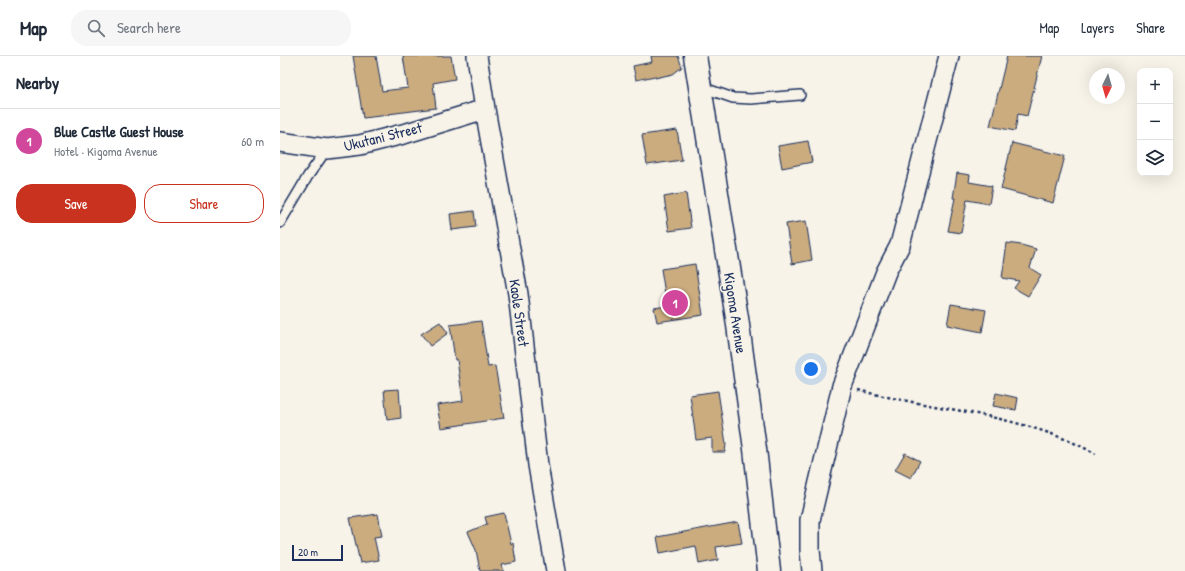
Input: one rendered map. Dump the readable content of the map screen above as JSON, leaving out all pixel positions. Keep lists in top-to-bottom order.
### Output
{
  "streets": {
    "main road": ["Kigoma Avenue"],
    "street": ["Ukutani Street", "Kaole Street"]
  },
  "crossings": [
    ["Ukutani Street", "Kaole Street"]
  ],
  "scale_bar": "20 m",
  "north": "bottom",
  "page": {
    "header": "Map",
    "search": "Search here",
    "nav": ["Map", "Layers", "Share"],
    "heading": "Nearby",
    "map_buttons": ["+", "−"],
    "list": [
      {
        "mark": "1",
        "name": "Blue Castle Guest House",
        "note": "Hotel · Kigoma Avenue",
        "value": "60 m"
      }
    ],
    "buttons": ["Save", "Share"],
    "pins": "1",
    "scale": "20 m"
  }
}
